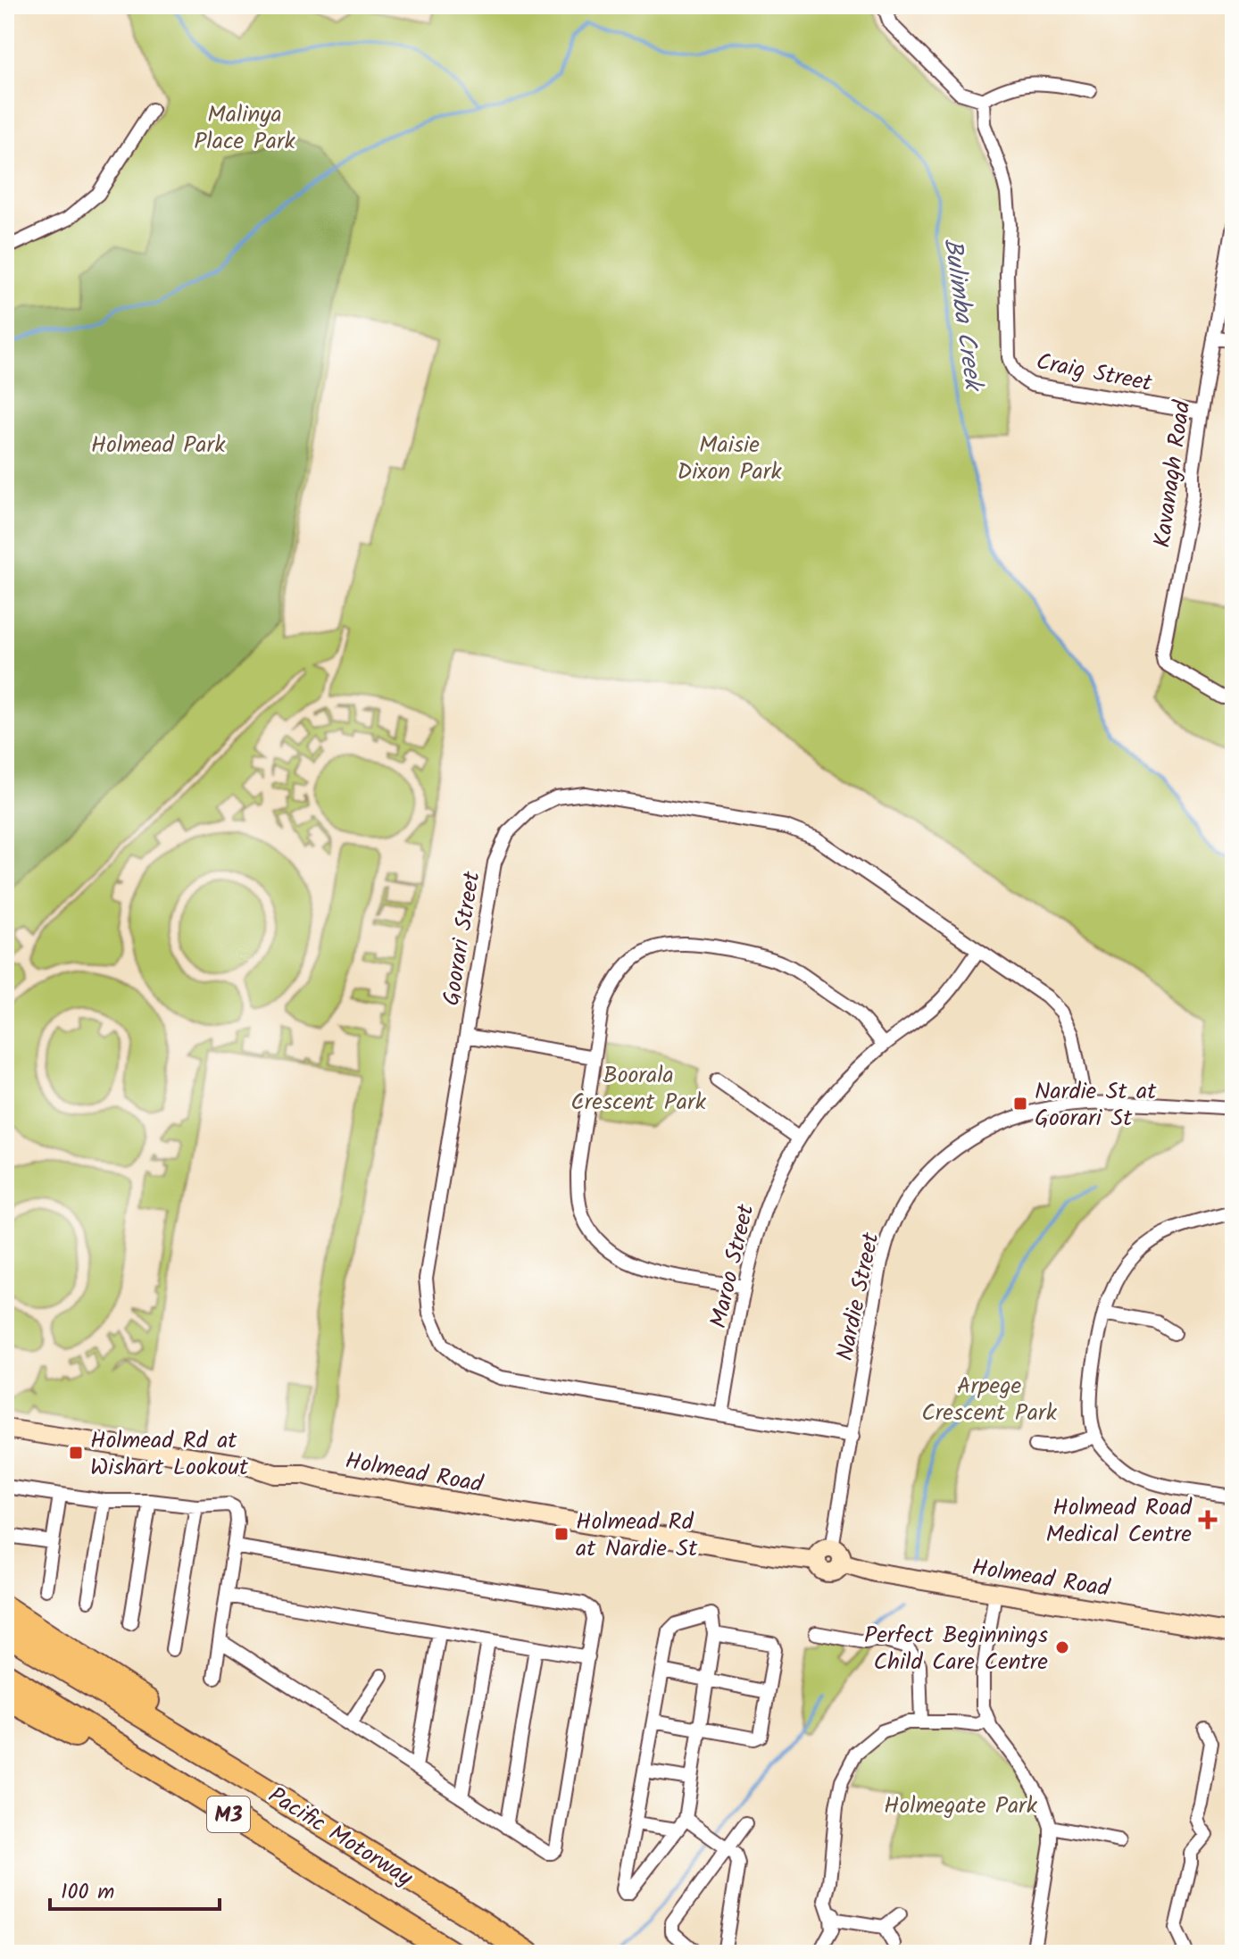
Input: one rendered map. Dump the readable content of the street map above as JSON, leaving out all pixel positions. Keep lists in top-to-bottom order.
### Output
{
  "streets": {
    "highway": ["M3", "Pacific Motorway"],
    "street": [
      "Craig Street",
      "Kavanagh Road",
      "Goorari Street",
      "Maroo Street",
      "Nardie Street",
      "Holmead Road"
    ]
  },
  "crossings": [
    ["Craig Street", "Kavanagh Road"],
    ["Goorari Street", "Maroo Street"],
    ["Goorari Street", "Nardie Street"],
    ["Nardie Street", "Holmead Road"]
  ],
  "water": ["Bulimba Creek"],
  "parks": [
    "Malinya Place Park",
    "Holmead Park",
    "Maisie Dixon Park",
    "Boorala Crescent Park",
    "Arpege Crescent Park",
    "Holmegate Park"
  ],
  "places": {
    "transit": ["Nardie St at Goorari St", "Holmead Rd at Wishart Lookout", "Holmead Rd at Nardie St"],
    "health": ["Holmead Road Medical Centre"],
    "other": ["Perfect Beginnings Child Care Centre"]
  },
  "scale_bar": "100 m"
}
